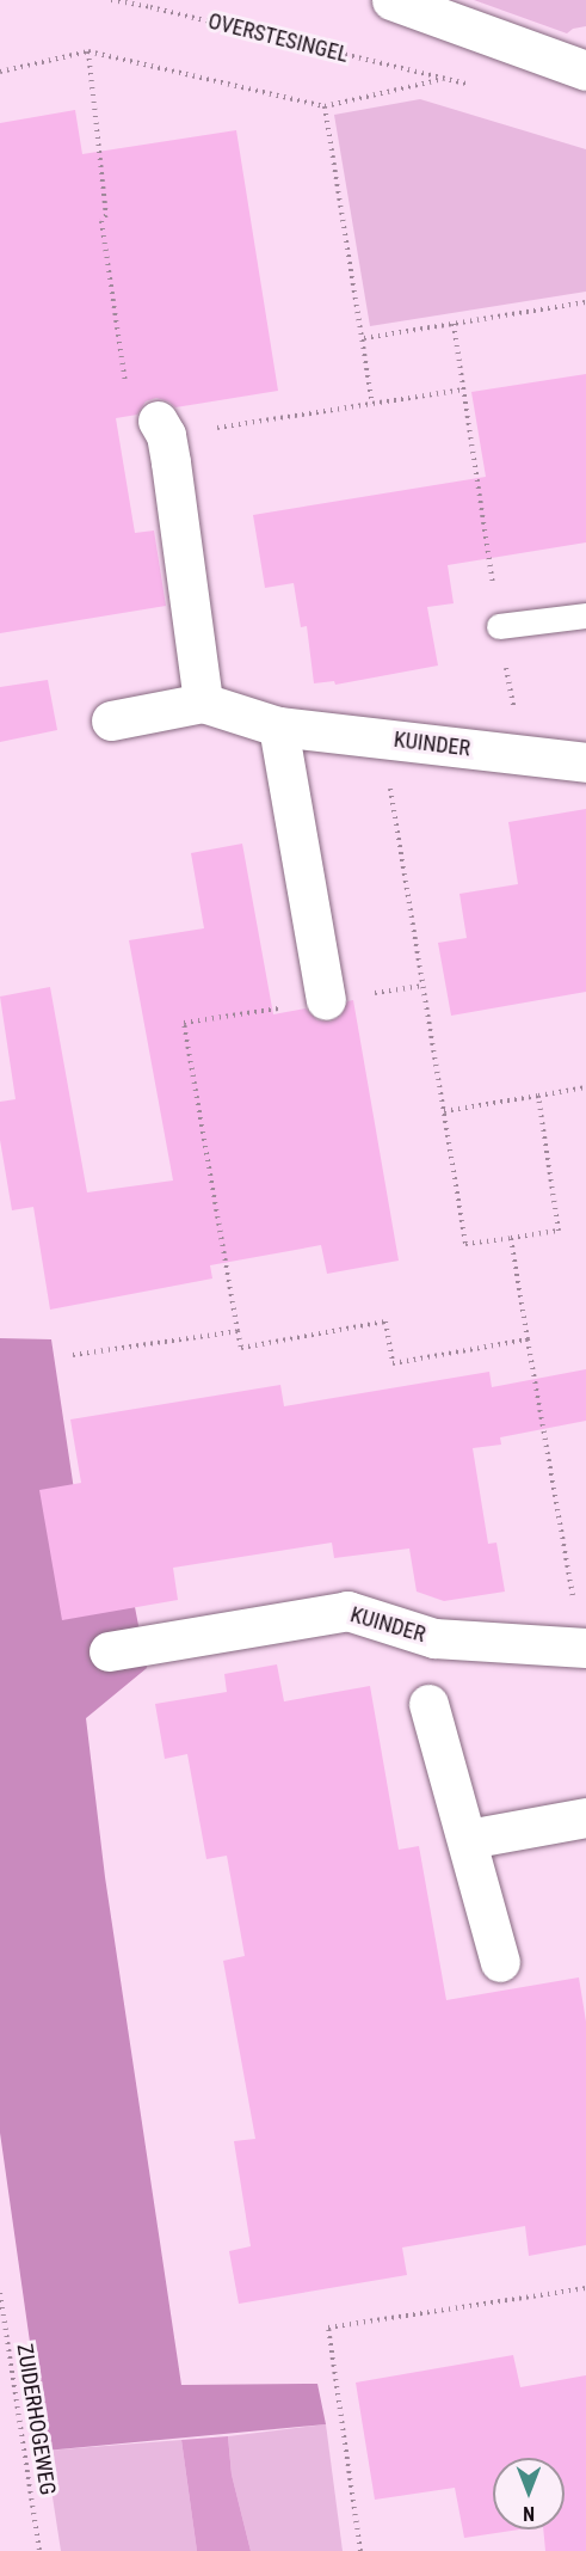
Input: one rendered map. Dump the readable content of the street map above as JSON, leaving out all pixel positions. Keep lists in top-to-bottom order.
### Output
{
  "streets": {
    "street": ["KUINDER"],
    "path": ["OVERSTESINGEL", "ZUIDERHOGEWEG"]
  },
  "north": "bottom"
}
